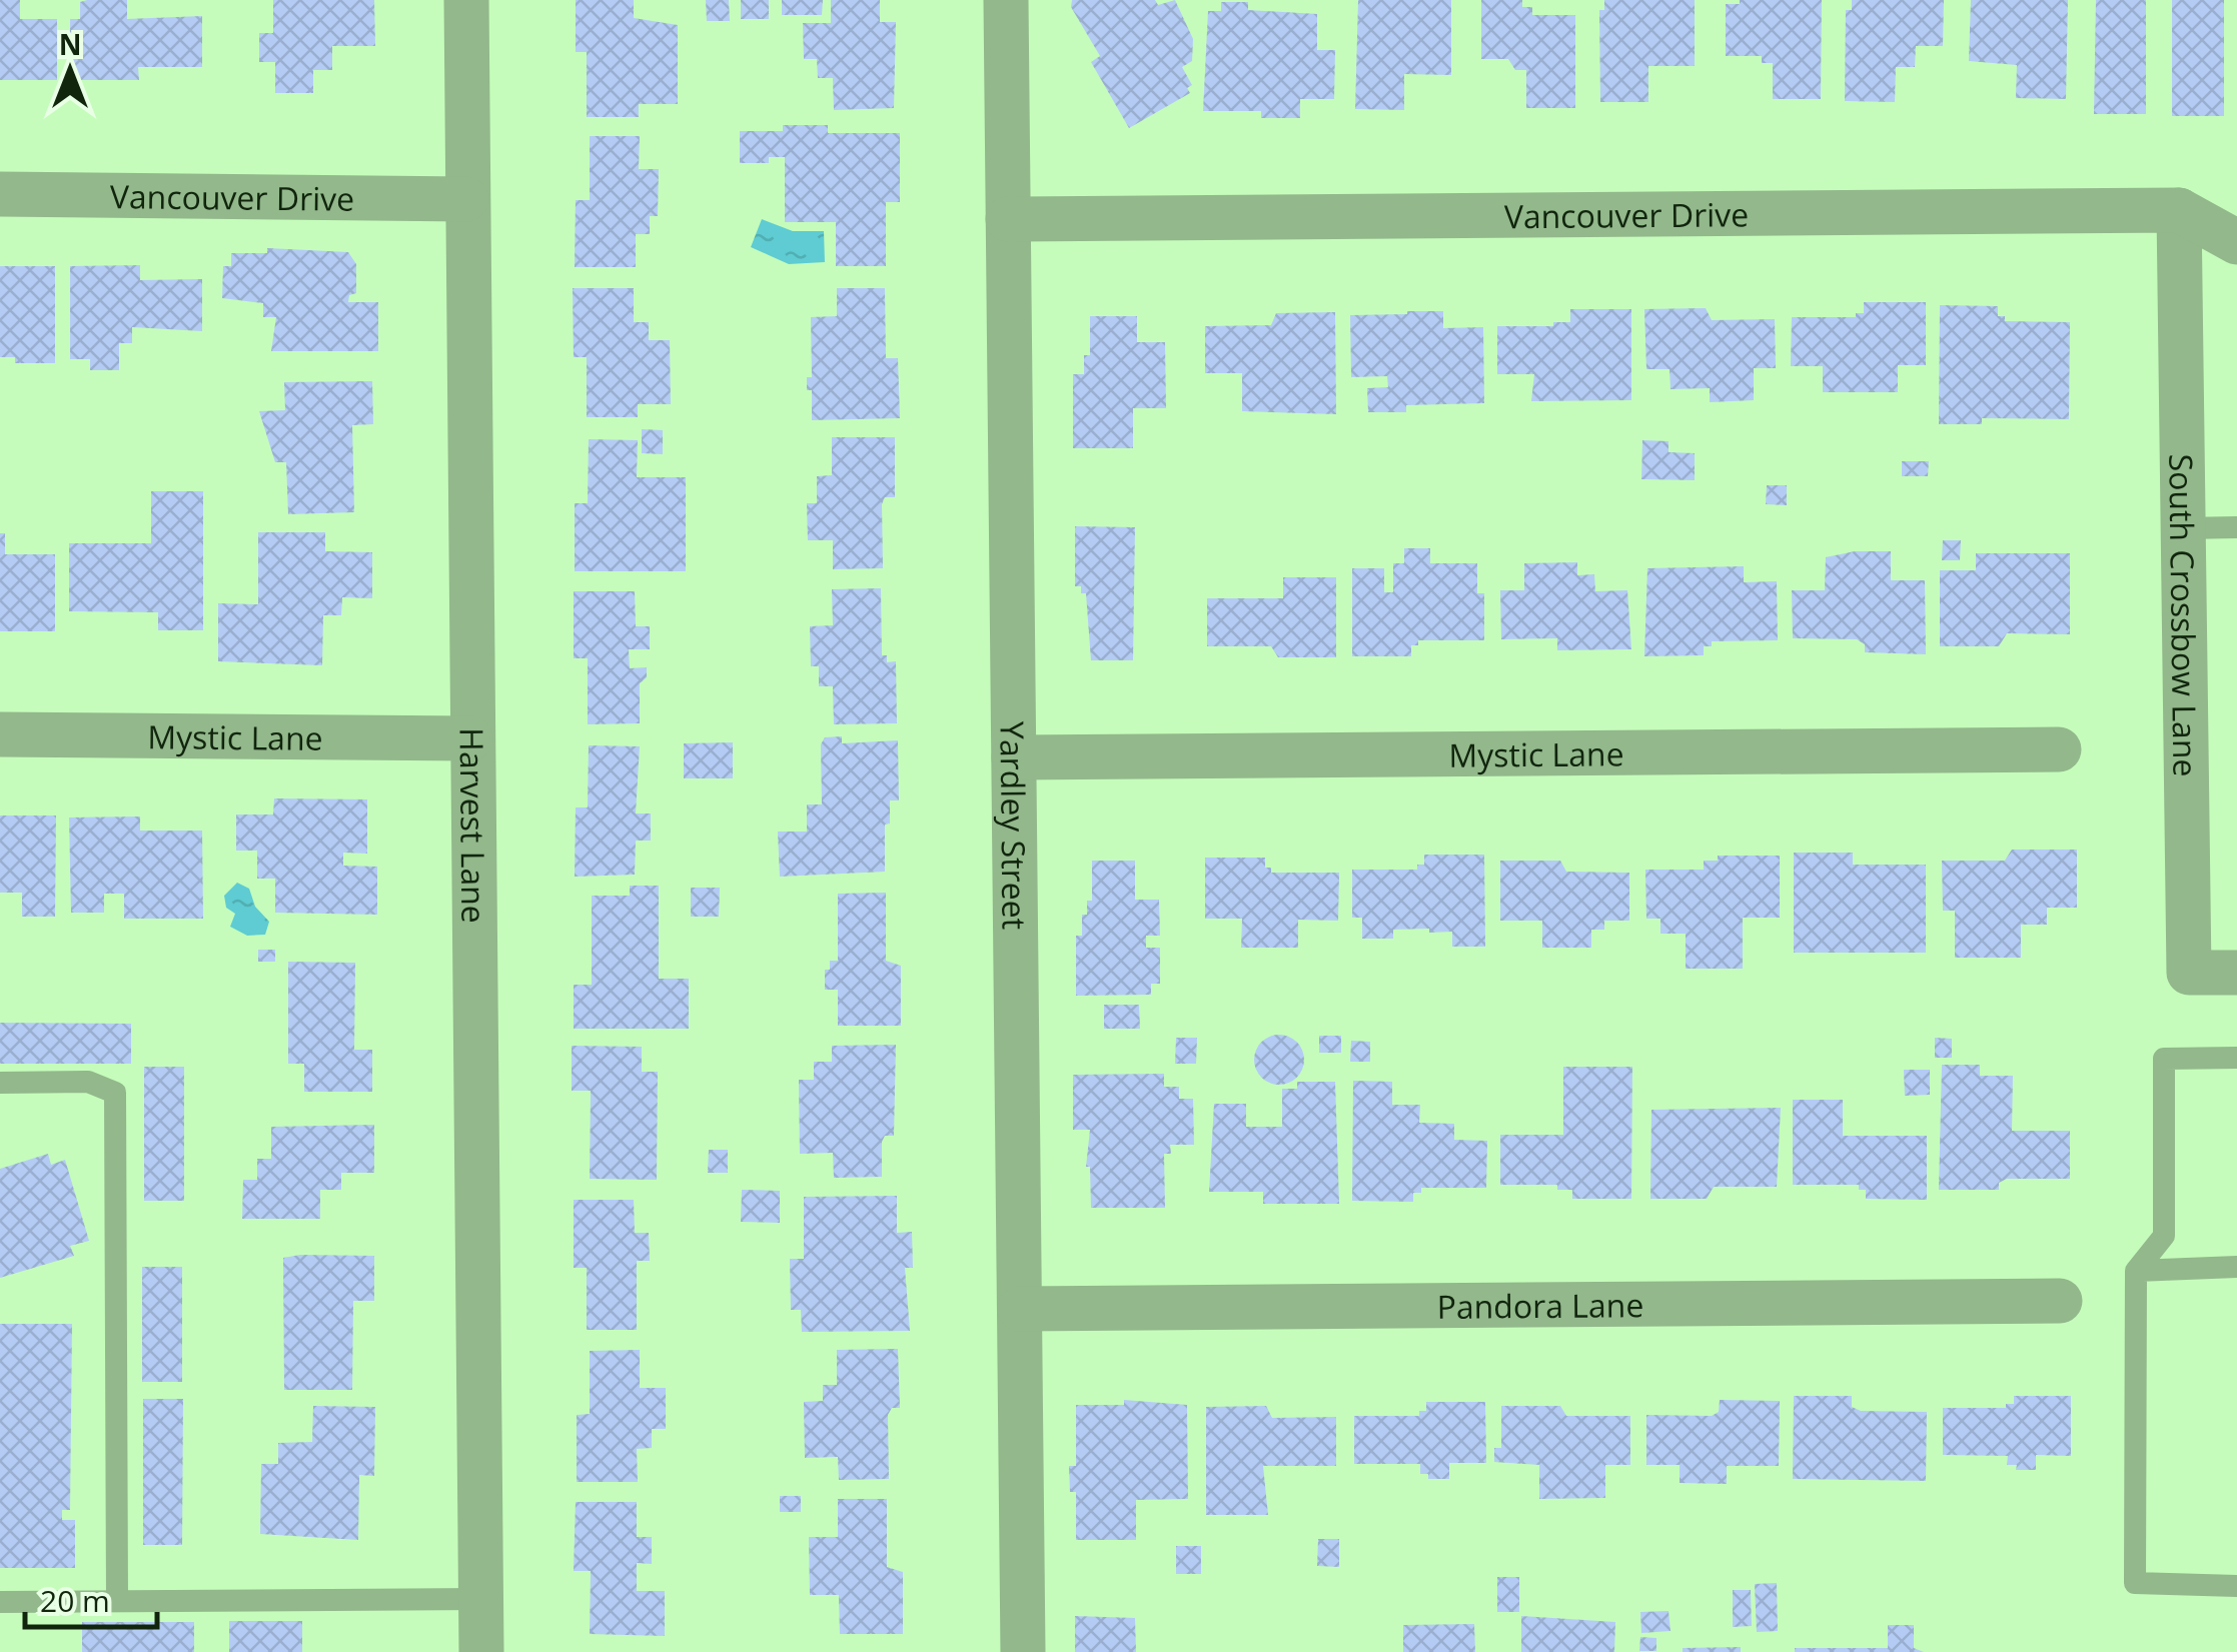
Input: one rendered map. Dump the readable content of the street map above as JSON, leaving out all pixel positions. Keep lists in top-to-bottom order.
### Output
{
  "streets": {
    "street": [
      "Vancouver Drive",
      "South Crossbow Lane",
      "Mystic Lane",
      "Yardley Street",
      "Harvest Lane",
      "Pandora Lane"
    ]
  },
  "crossings": [
    ["Vancouver Drive", "South Crossbow Lane"],
    ["Vancouver Drive", "Yardley Street"],
    ["Vancouver Drive", "Harvest Lane"],
    ["Mystic Lane", "Yardley Street"],
    ["Mystic Lane", "Harvest Lane"],
    ["Yardley Street", "Pandora Lane"]
  ],
  "scale_bar": "20 m",
  "north": "top"
}
